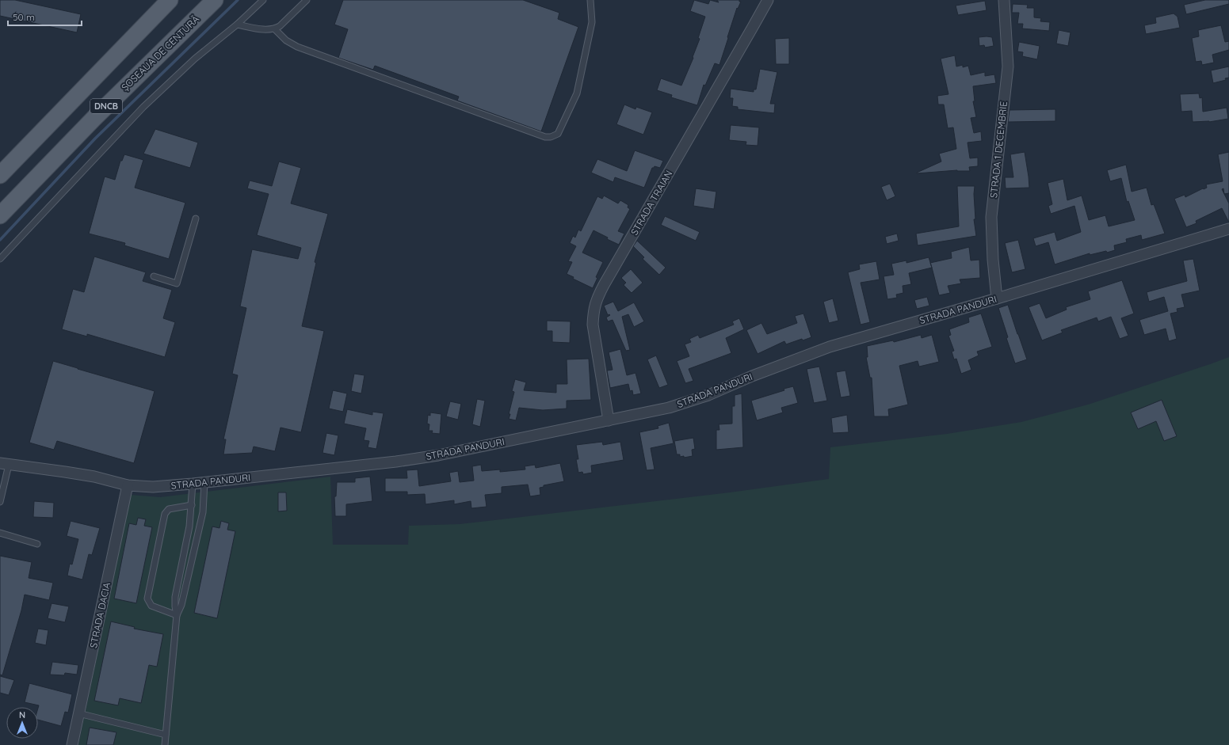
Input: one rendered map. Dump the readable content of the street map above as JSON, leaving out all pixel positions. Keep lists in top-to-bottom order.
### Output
{
  "streets": {
    "main road": ["ȘOSEAUA DE CENTURĂ", "DNCB"],
    "street": [
      "STRADA 1 DECEMBRIE",
      "STRADA TRAIAN",
      "STRADA PANDURI",
      "STRADA DACIA"
    ]
  },
  "crossings": [
    ["STRADA 1 DECEMBRIE", "STRADA PANDURI"],
    ["STRADA TRAIAN", "STRADA PANDURI"],
    ["STRADA PANDURI", "STRADA DACIA"]
  ],
  "scale_bar": "50 m",
  "north": "top"
}
